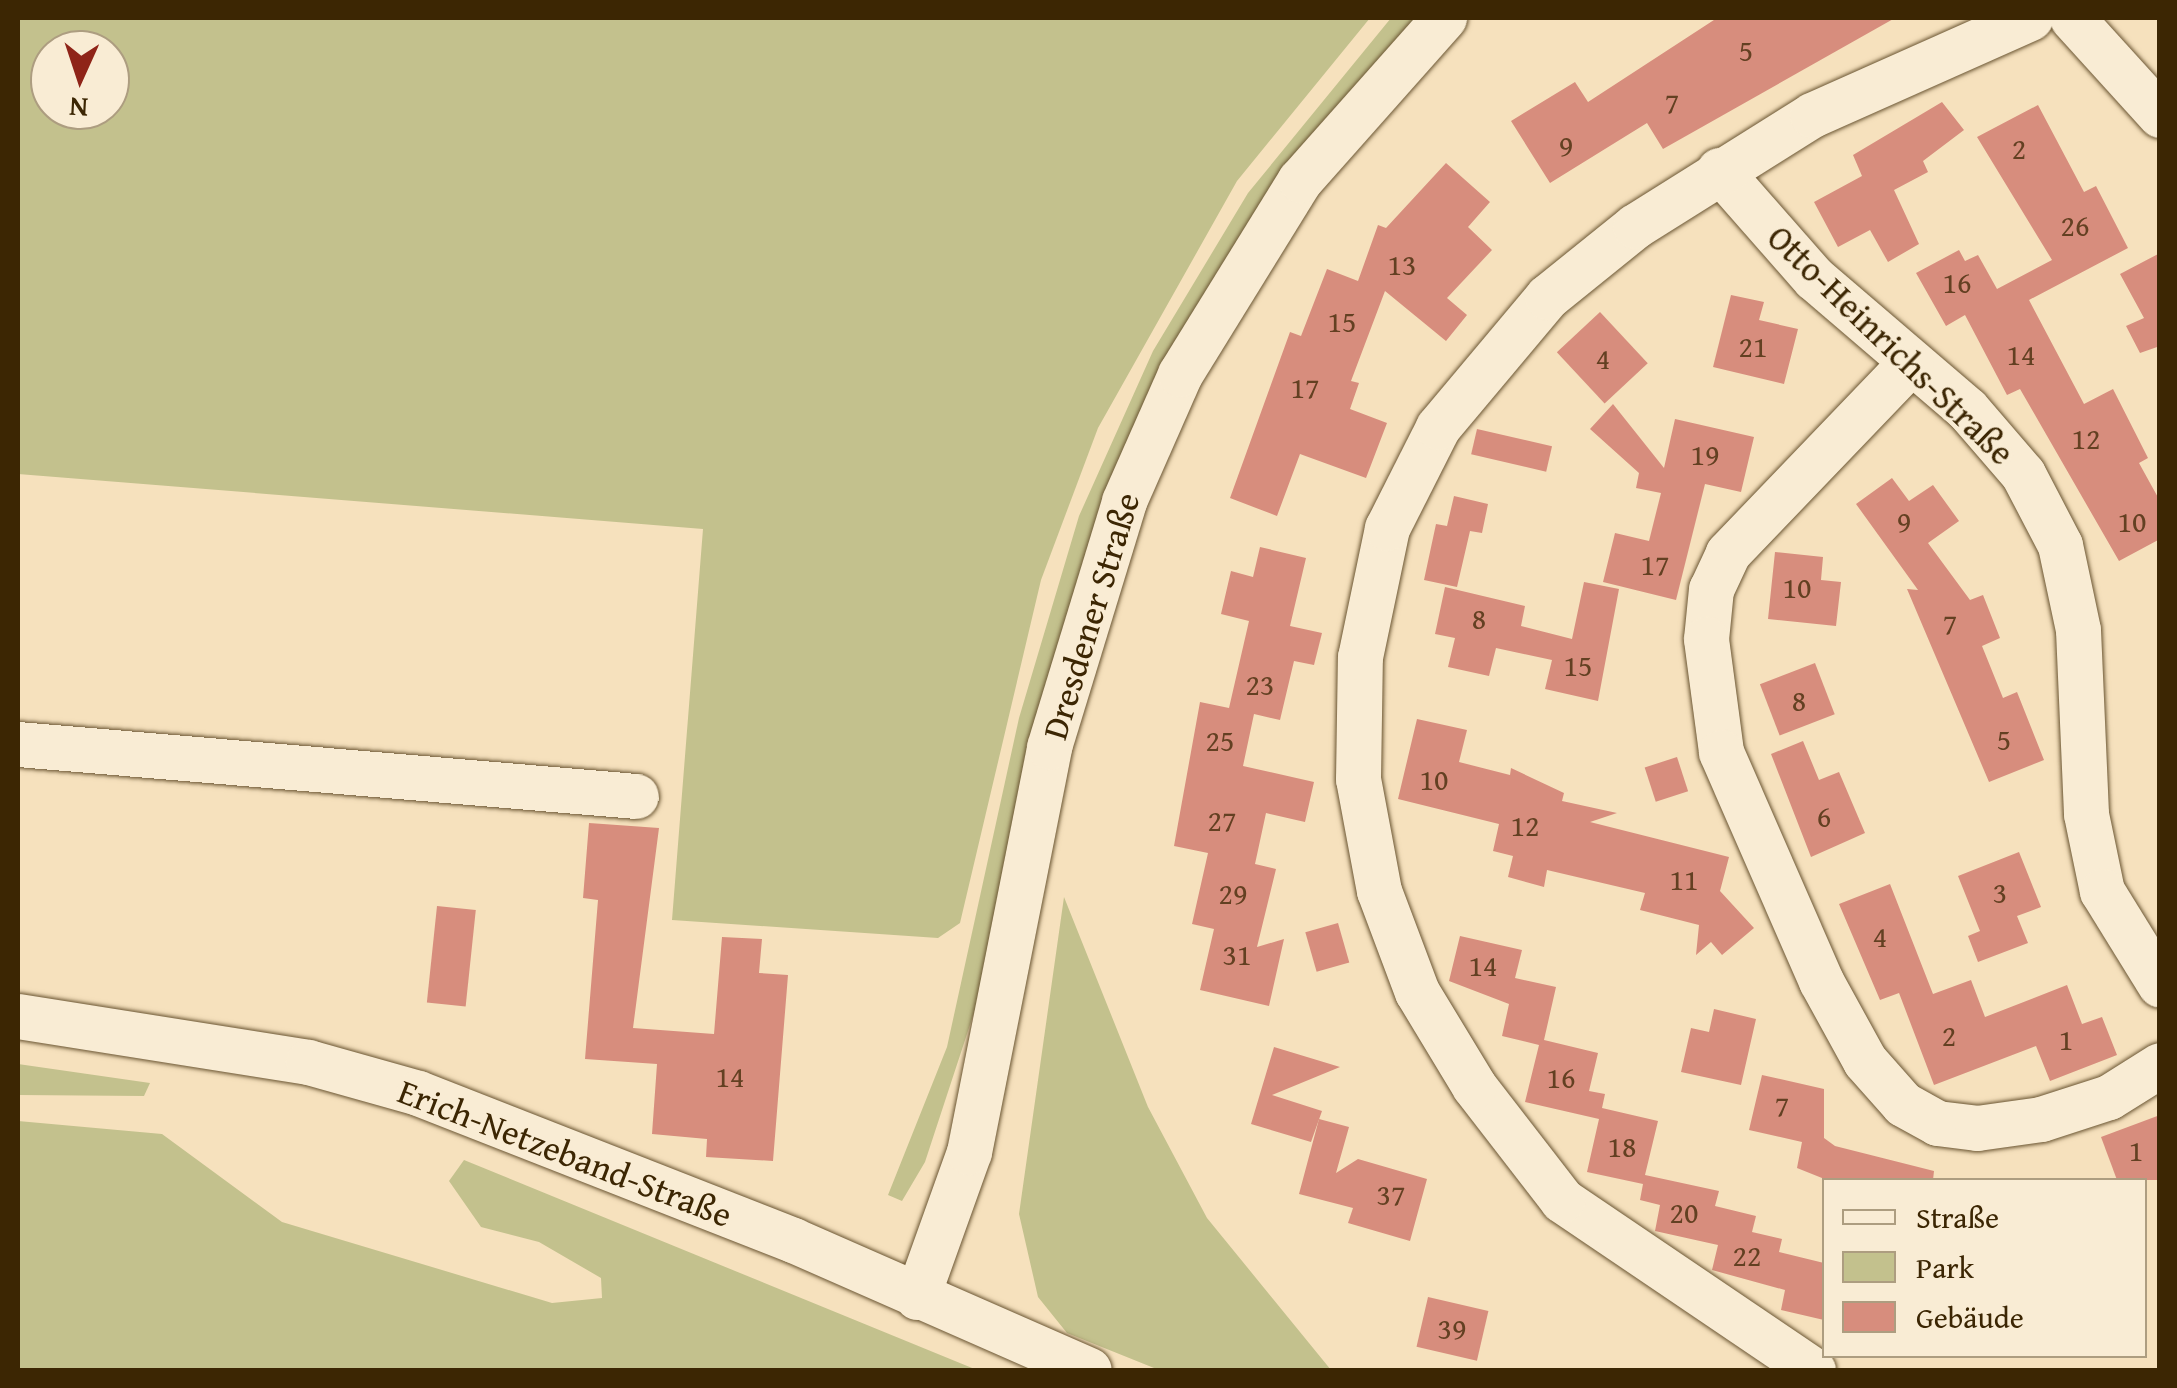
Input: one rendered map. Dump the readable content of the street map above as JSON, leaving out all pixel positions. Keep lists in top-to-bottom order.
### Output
{
  "streets": {
    "street": ["Otto-Heinrichs-Straße", "Dresdener Straße", "Erich-Netzeband-Straße"]
  },
  "crossings": [
    ["Dresdener Straße", "Erich-Netzeband-Straße"]
  ],
  "house_numbers": [
    "5",
    "7",
    "9",
    "2",
    "26",
    "13",
    "16",
    "15",
    "21",
    "14",
    "4",
    "17",
    "12",
    "19",
    "9",
    "10",
    "17",
    "10",
    "8",
    "7",
    "15",
    "23",
    "8",
    "5",
    "25",
    "10",
    "6",
    "27",
    "12",
    "11",
    "3",
    "29",
    "4",
    "31",
    "14",
    "2",
    "1",
    "14",
    "16",
    "7",
    "18",
    "1",
    "37",
    "20",
    "22",
    "39"
  ],
  "legend": ["Straße", "Park", "Gebäude"],
  "north": "bottom"
}
